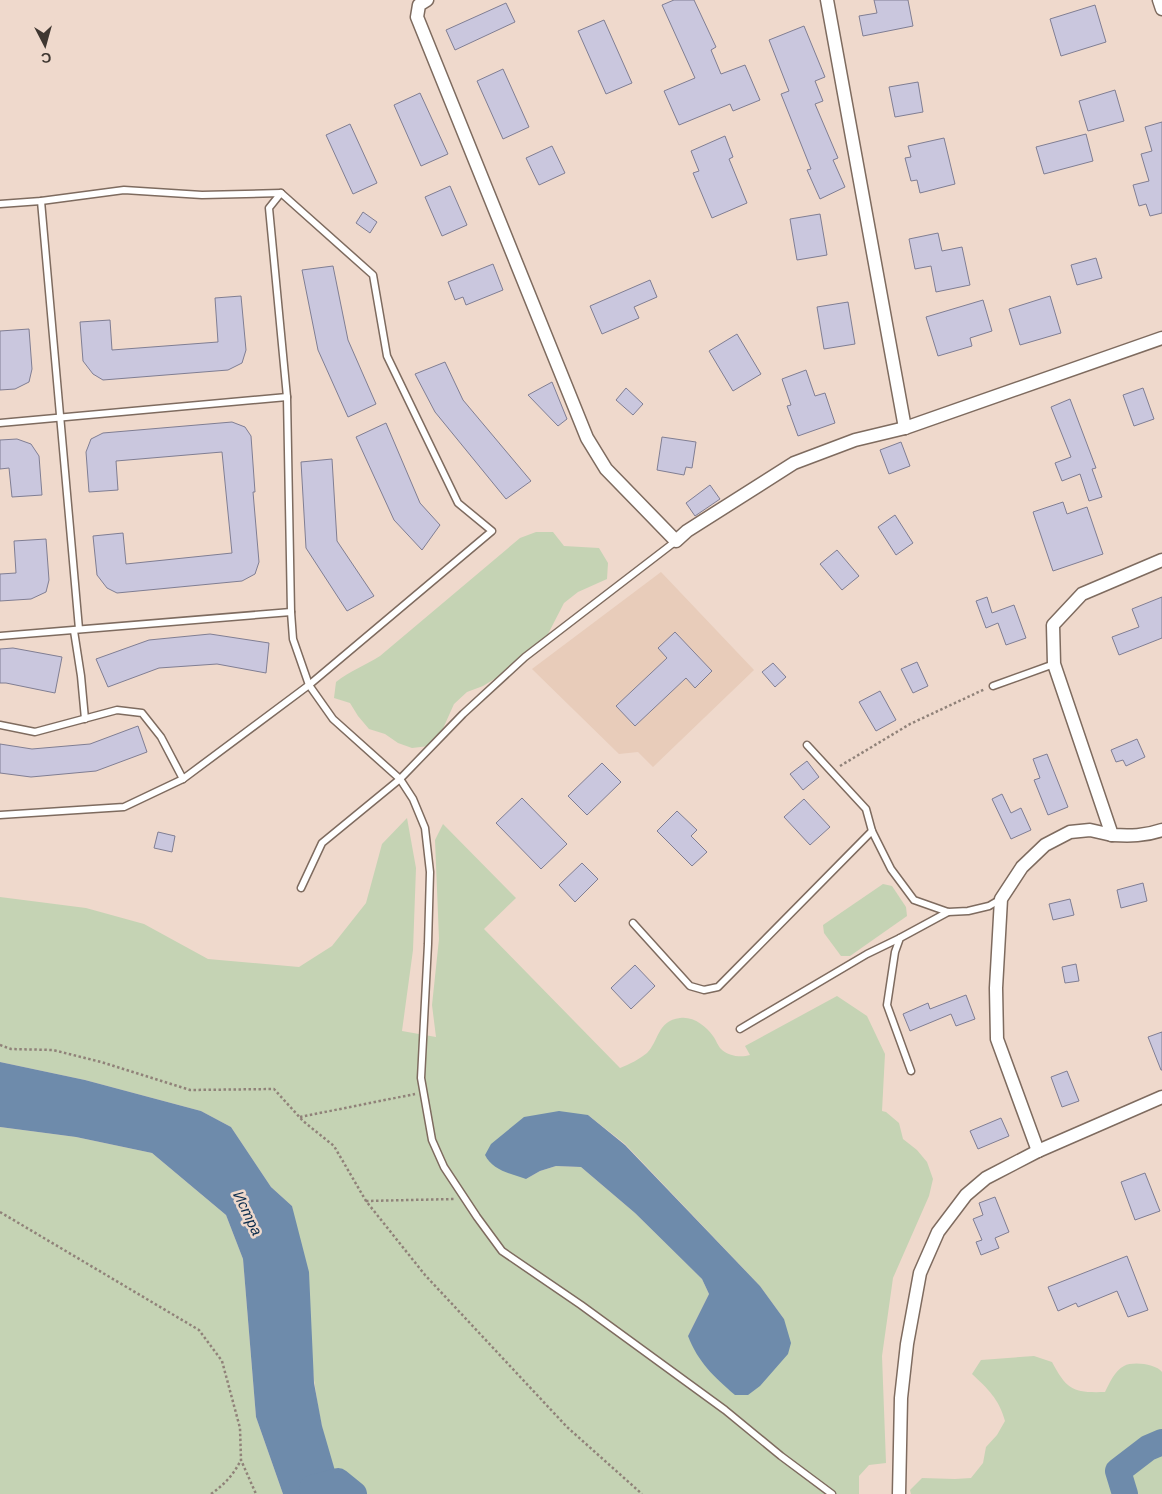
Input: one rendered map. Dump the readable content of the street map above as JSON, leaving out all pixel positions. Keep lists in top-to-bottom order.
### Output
{
  "water": ["Истра"],
  "north": "bottom"
}
